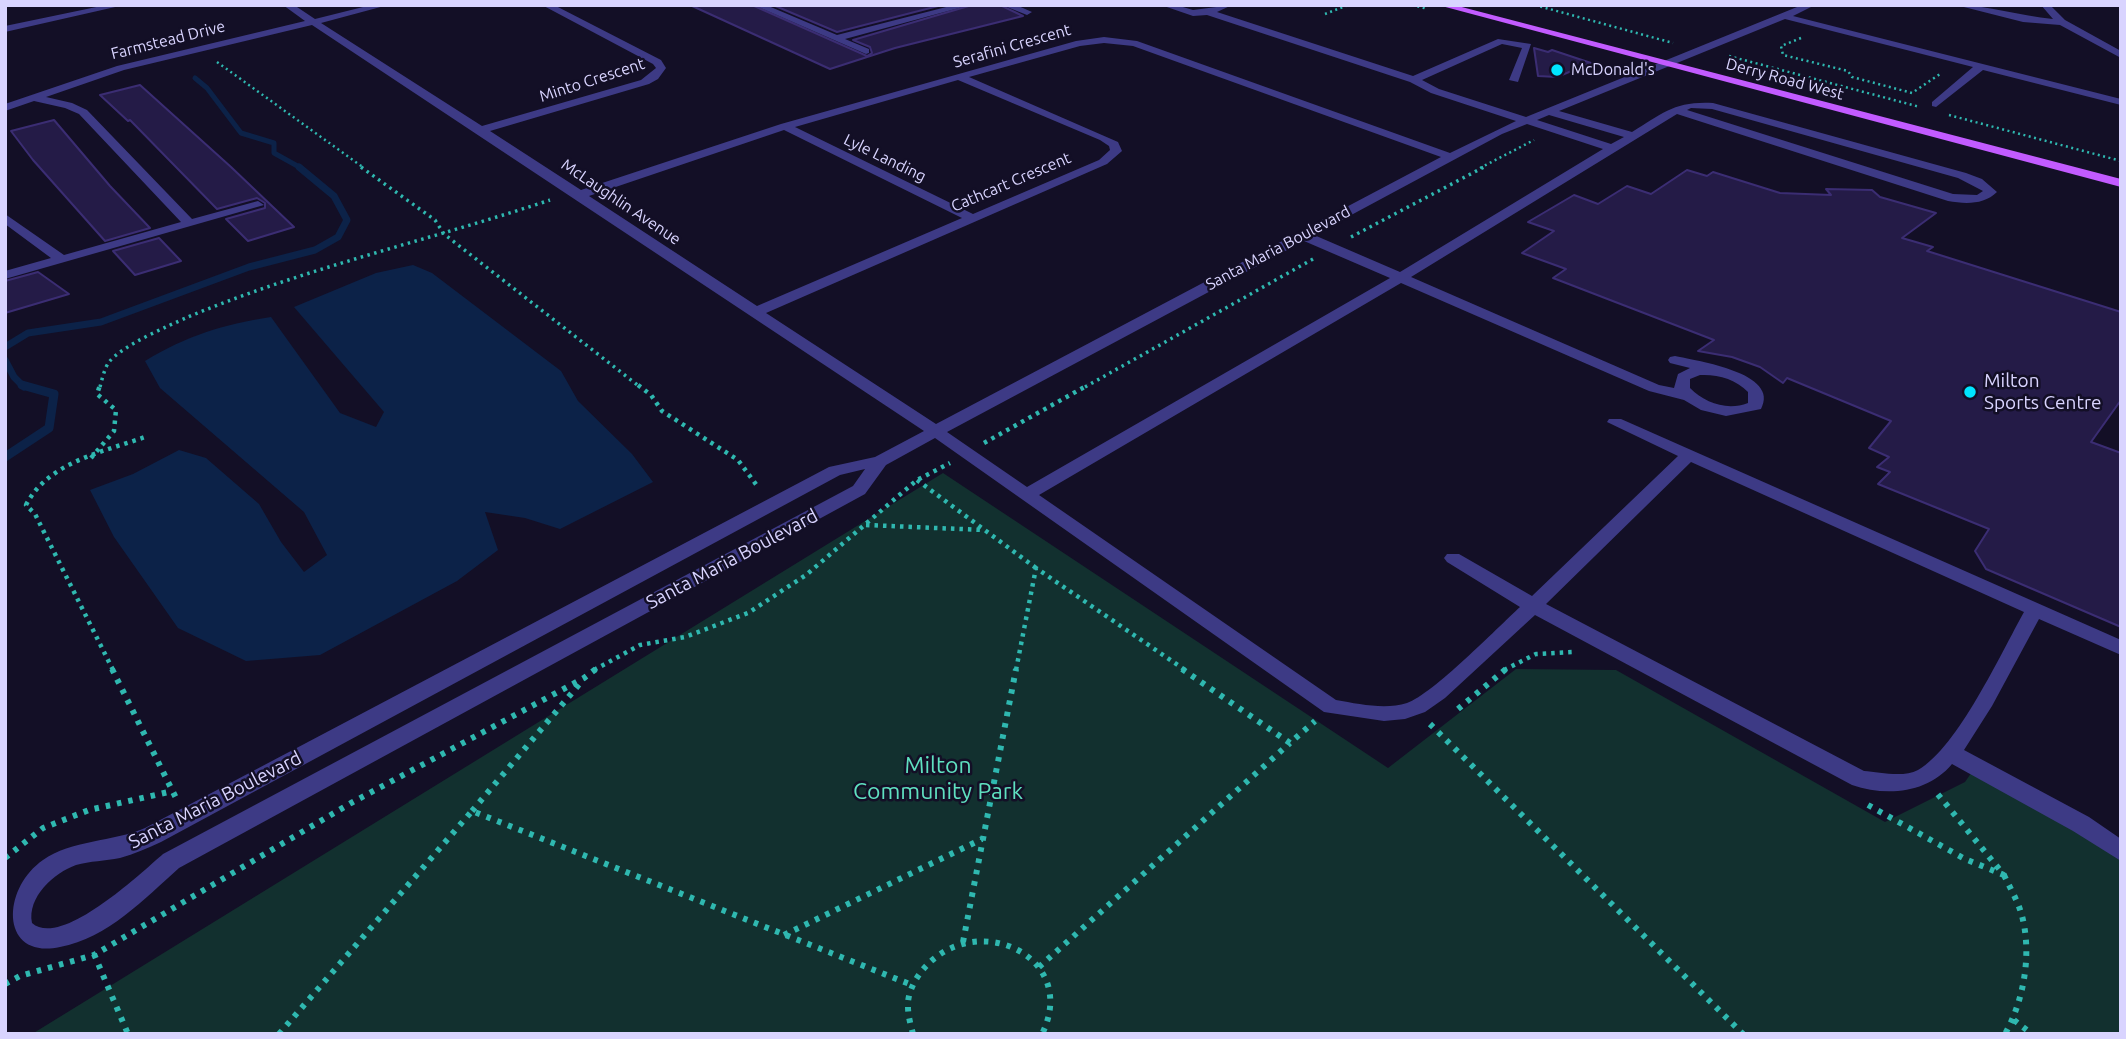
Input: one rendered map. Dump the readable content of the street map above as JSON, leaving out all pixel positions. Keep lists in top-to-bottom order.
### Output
{
  "streets": {
    "main road": ["Derry Road West"],
    "street": [
      "Farmstead Drive",
      "Serafini Crescent",
      "Minto Crescent",
      "Lyle Landing",
      "Cathcart Crescent",
      "McLaughlin Avenue",
      "Santa Maria Boulevard"
    ]
  },
  "crossings": [
    ["Farmstead Drive", "McLaughlin Avenue"],
    ["Serafini Crescent", "Lyle Landing"],
    ["Serafini Crescent", "Cathcart Crescent"],
    ["Serafini Crescent", "McLaughlin Avenue"],
    ["Serafini Crescent", "Santa Maria Boulevard"],
    ["Derry Road West", "Santa Maria Boulevard"],
    ["Minto Crescent", "McLaughlin Avenue"],
    ["Lyle Landing", "Cathcart Crescent"],
    ["Cathcart Crescent", "McLaughlin Avenue"],
    ["McLaughlin Avenue", "Santa Maria Boulevard"]
  ],
  "parks": ["Milton Community Park"],
  "places": ["McDonald's", "Milton Sports Centre"]
}
